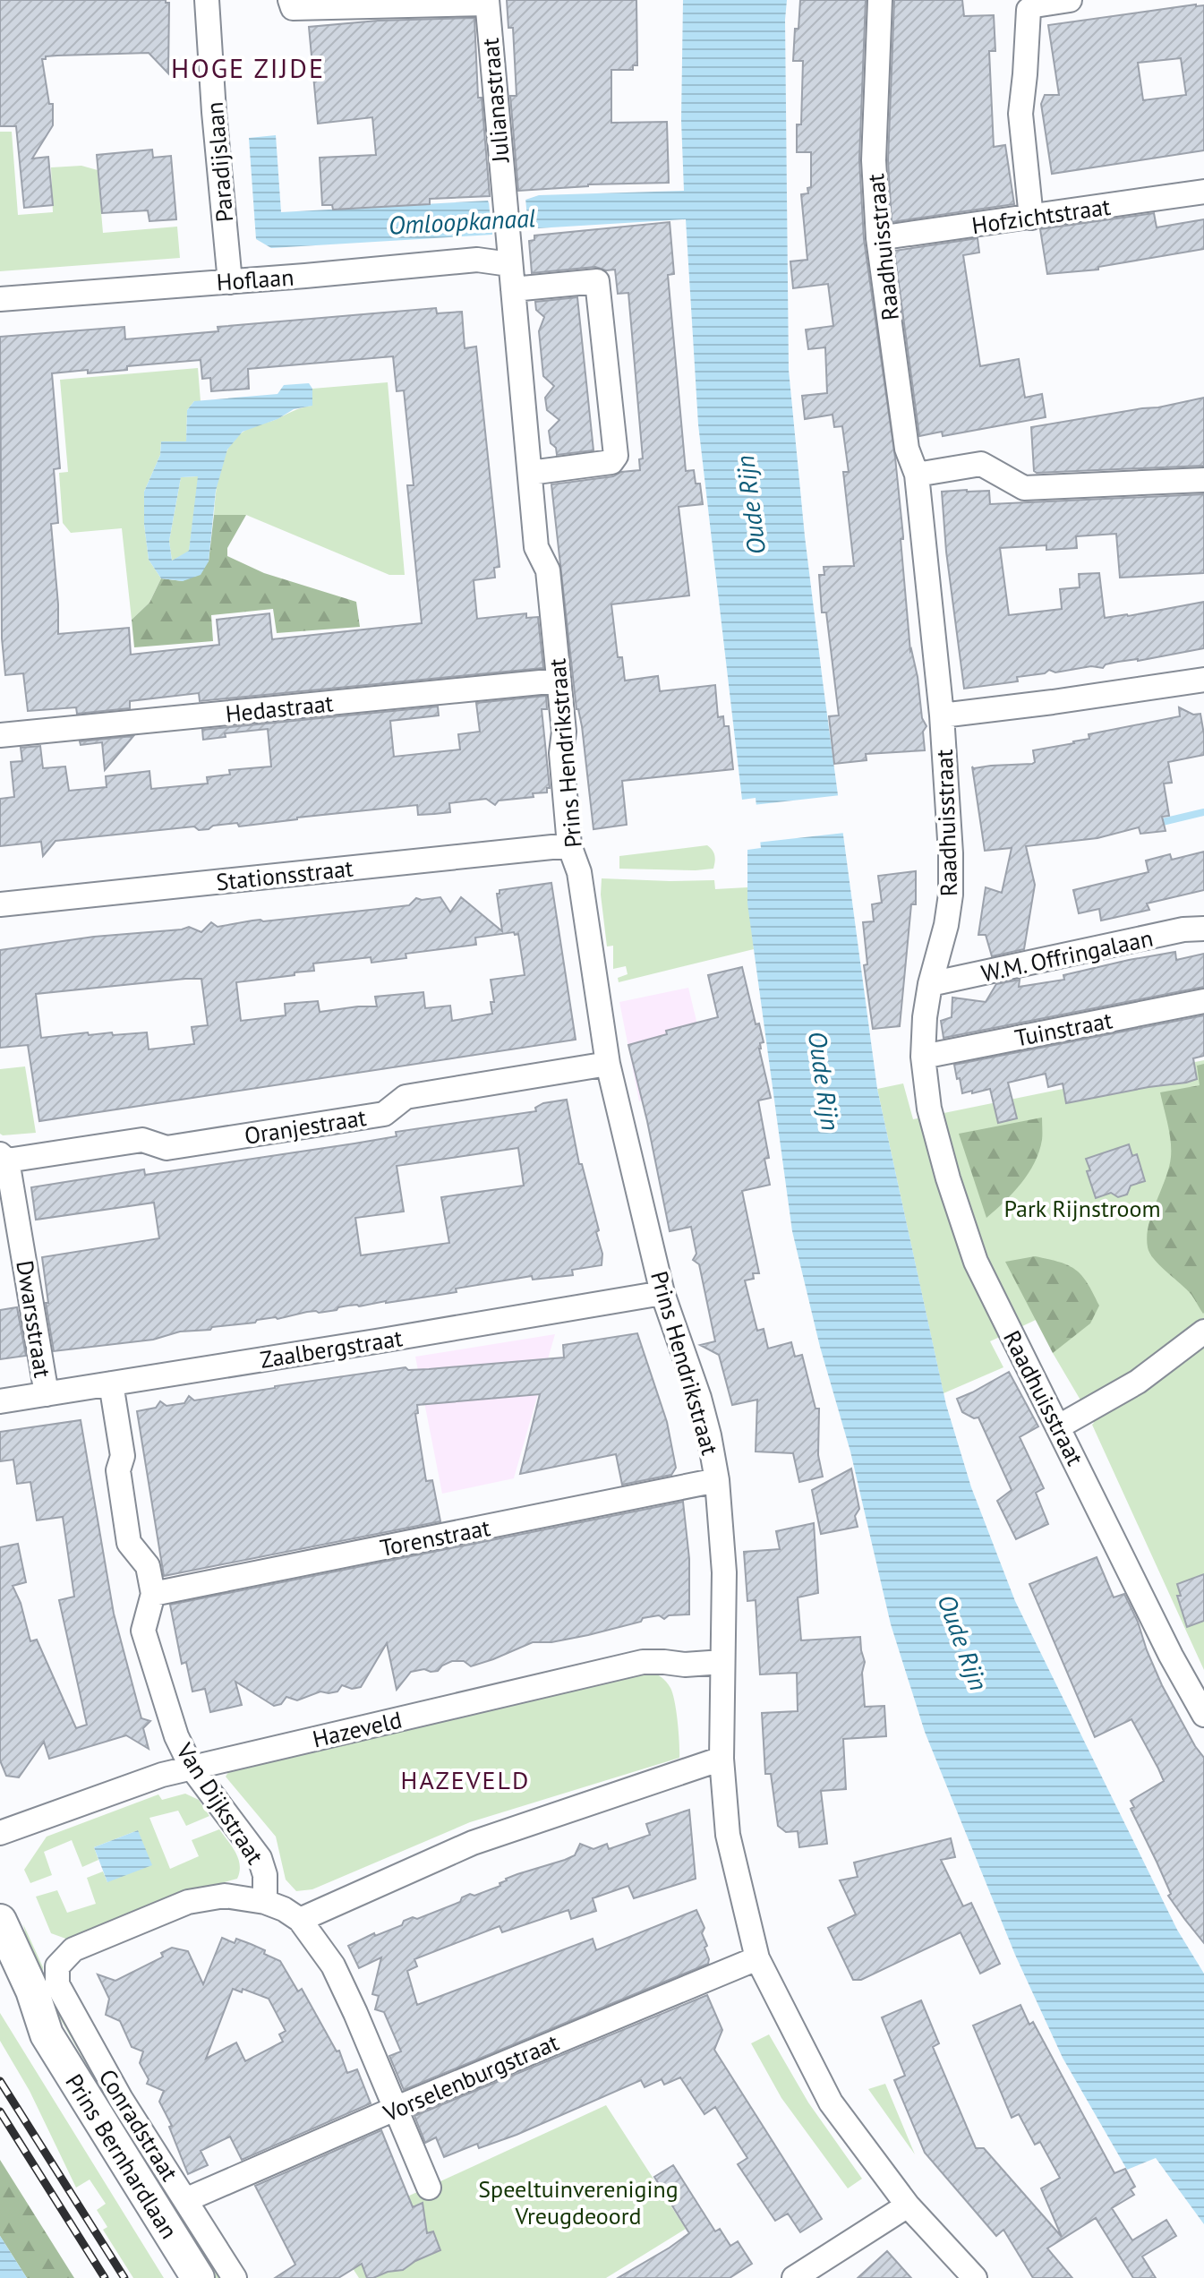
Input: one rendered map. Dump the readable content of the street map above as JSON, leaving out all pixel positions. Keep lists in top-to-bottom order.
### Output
{
  "streets": {
    "main road": ["Prins Bernhardlaan"],
    "street": [
      "Julianastraat",
      "Paradijslaan",
      "Hofzichtstraat",
      "Raadhuisstraat",
      "Hoflaan",
      "Hedastraat",
      "Prins Hendrikstraat",
      "Stationsstraat",
      "W.M. Offringalaan",
      "Tuinstraat",
      "Oranjestraat",
      "Dwarsstraat",
      "Zaalbergstraat",
      "Torenstraat",
      "Hazeveld",
      "Van Dijkstraat",
      "Vorselenburgstraat",
      "Conradstraat"
    ]
  },
  "crossings": [
    ["Julianastraat", "Prins Hendrikstraat"],
    ["Paradijslaan", "Hoflaan"],
    ["Hofzichtstraat", "Raadhuisstraat"],
    ["Raadhuisstraat", "W.M. Offringalaan"],
    ["Raadhuisstraat", "Tuinstraat"],
    ["Hoflaan", "Prins Hendrikstraat"],
    ["Hedastraat", "Prins Hendrikstraat"],
    ["Prins Hendrikstraat", "Stationsstraat"],
    ["Prins Hendrikstraat", "Oranjestraat"],
    ["Prins Hendrikstraat", "Zaalbergstraat"],
    ["Prins Hendrikstraat", "Torenstraat"],
    ["Prins Hendrikstraat", "Hazeveld"],
    ["Prins Hendrikstraat", "Vorselenburgstraat"],
    ["Oranjestraat", "Dwarsstraat"],
    ["Dwarsstraat", "Zaalbergstraat"],
    ["Torenstraat", "Van Dijkstraat"],
    ["Hazeveld", "Van Dijkstraat"],
    ["Van Dijkstraat", "Conradstraat"],
    ["Vorselenburgstraat", "Conradstraat"]
  ],
  "districts": ["HOGE ZIJDE", "HAZEVELD"],
  "water": ["Omloopkanaal", "Oude Rijn"],
  "parks": ["Park Rijnstroom", "Speeltuinvereniging Vreugdeoord"]
}
